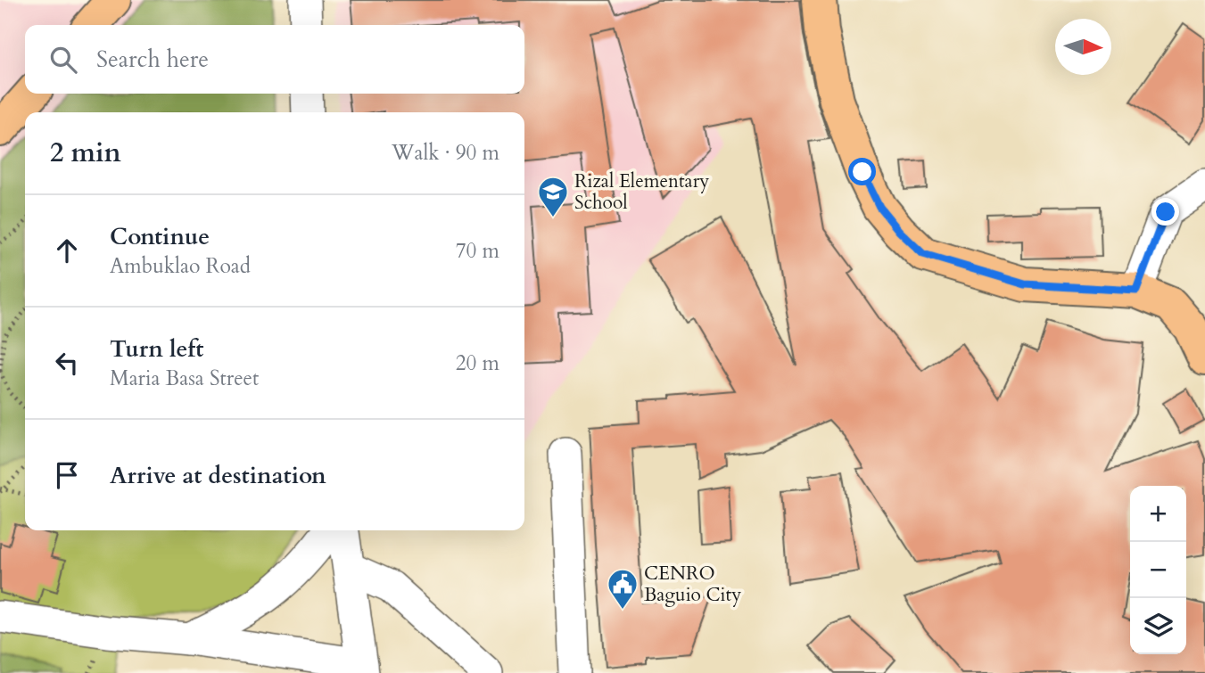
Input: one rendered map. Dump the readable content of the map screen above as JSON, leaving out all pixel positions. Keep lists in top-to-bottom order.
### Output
{
  "places": {
    "school or university": ["Rizal Elementary School"],
    "public building": ["CENRO Baguio City"]
  },
  "north": "right",
  "page": {
    "search": "Search here",
    "heading": ["2 min", "Walk · 90 m"],
    "list": [
      ["Continue", "Ambuklao Road", "70 m"],
      ["Turn left", "Maria Basa Street", "20 m"],
      "Arrive at destination"
    ],
    "map_buttons": ["+", "−"]
  }
}
